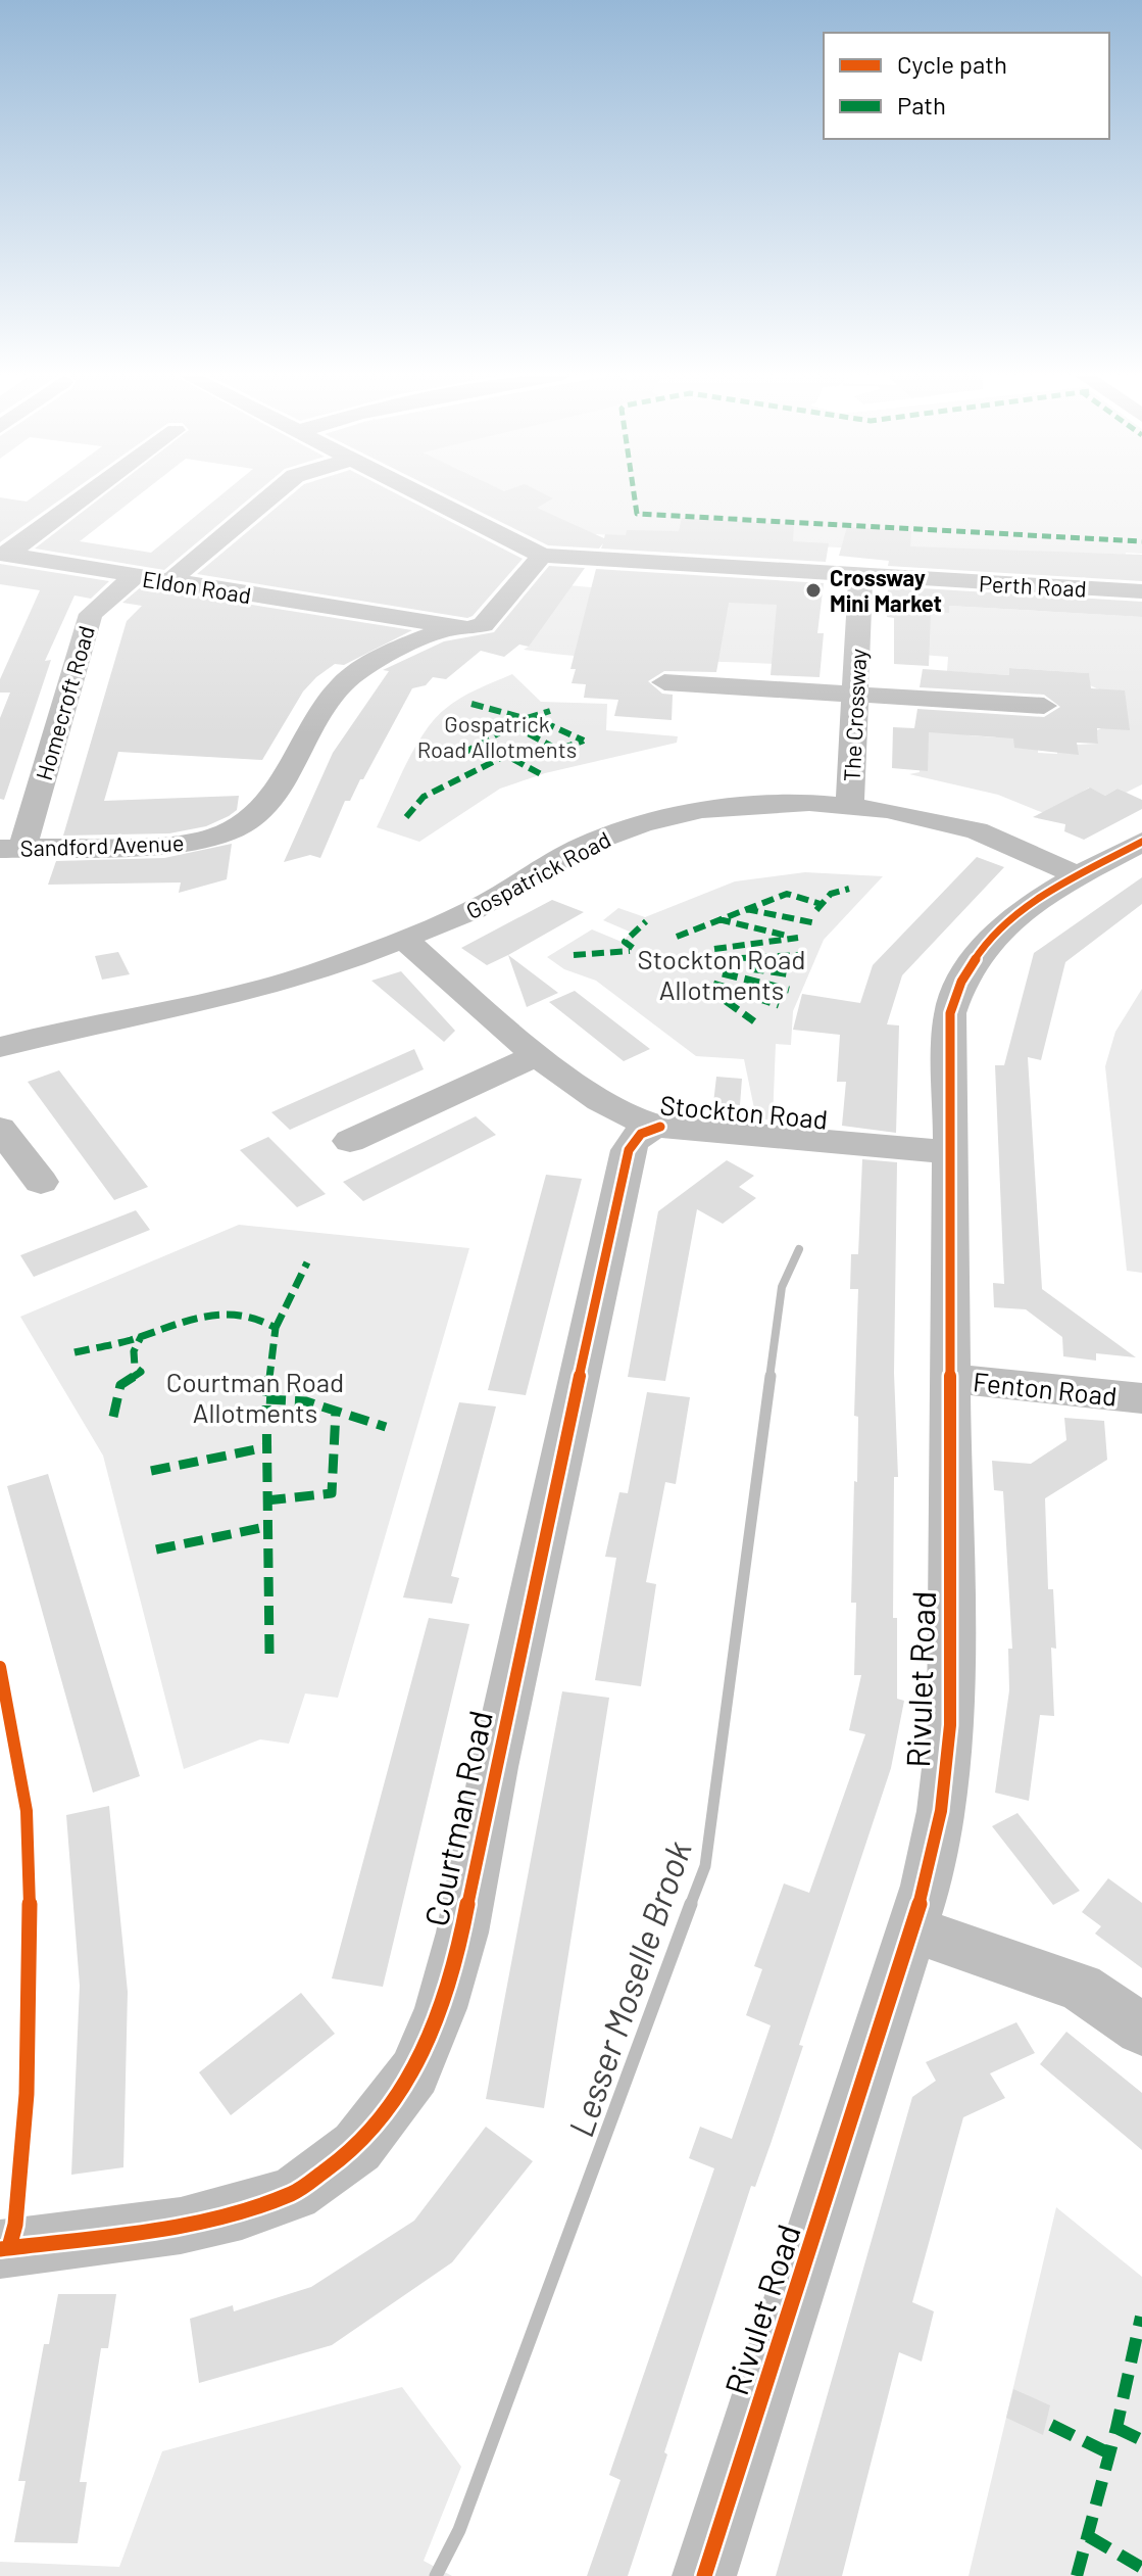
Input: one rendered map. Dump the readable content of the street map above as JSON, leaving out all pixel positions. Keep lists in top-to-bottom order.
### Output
{
  "streets": {
    "street": [
      "Perth Road",
      "Eldon Road",
      "Homecroft Road",
      "The Crossway",
      "Sandford Avenue",
      "Gospatrick Road",
      "Stockton Road",
      "Fenton Road",
      "Rivulet Road",
      "Courtman Road"
    ]
  },
  "crossings": [
    ["Perth Road", "The Crossway"],
    ["Perth Road", "Sandford Avenue"],
    ["Eldon Road", "Homecroft Road"],
    ["Eldon Road", "Sandford Avenue"],
    ["Homecroft Road", "Sandford Avenue"],
    ["The Crossway", "Gospatrick Road"],
    ["Gospatrick Road", "Rivulet Road"],
    ["Stockton Road", "Rivulet Road"],
    ["Stockton Road", "Courtman Road"],
    ["Fenton Road", "Rivulet Road"]
  ],
  "water": ["Lesser Moselle Brook"],
  "parks": ["Gospatrick Road Allotments", "Stockton Road Allotments", "Courtman Road Allotments"],
  "places": ["Crossway Mini Market"],
  "legend": ["Cycle path", "Path"]
}
